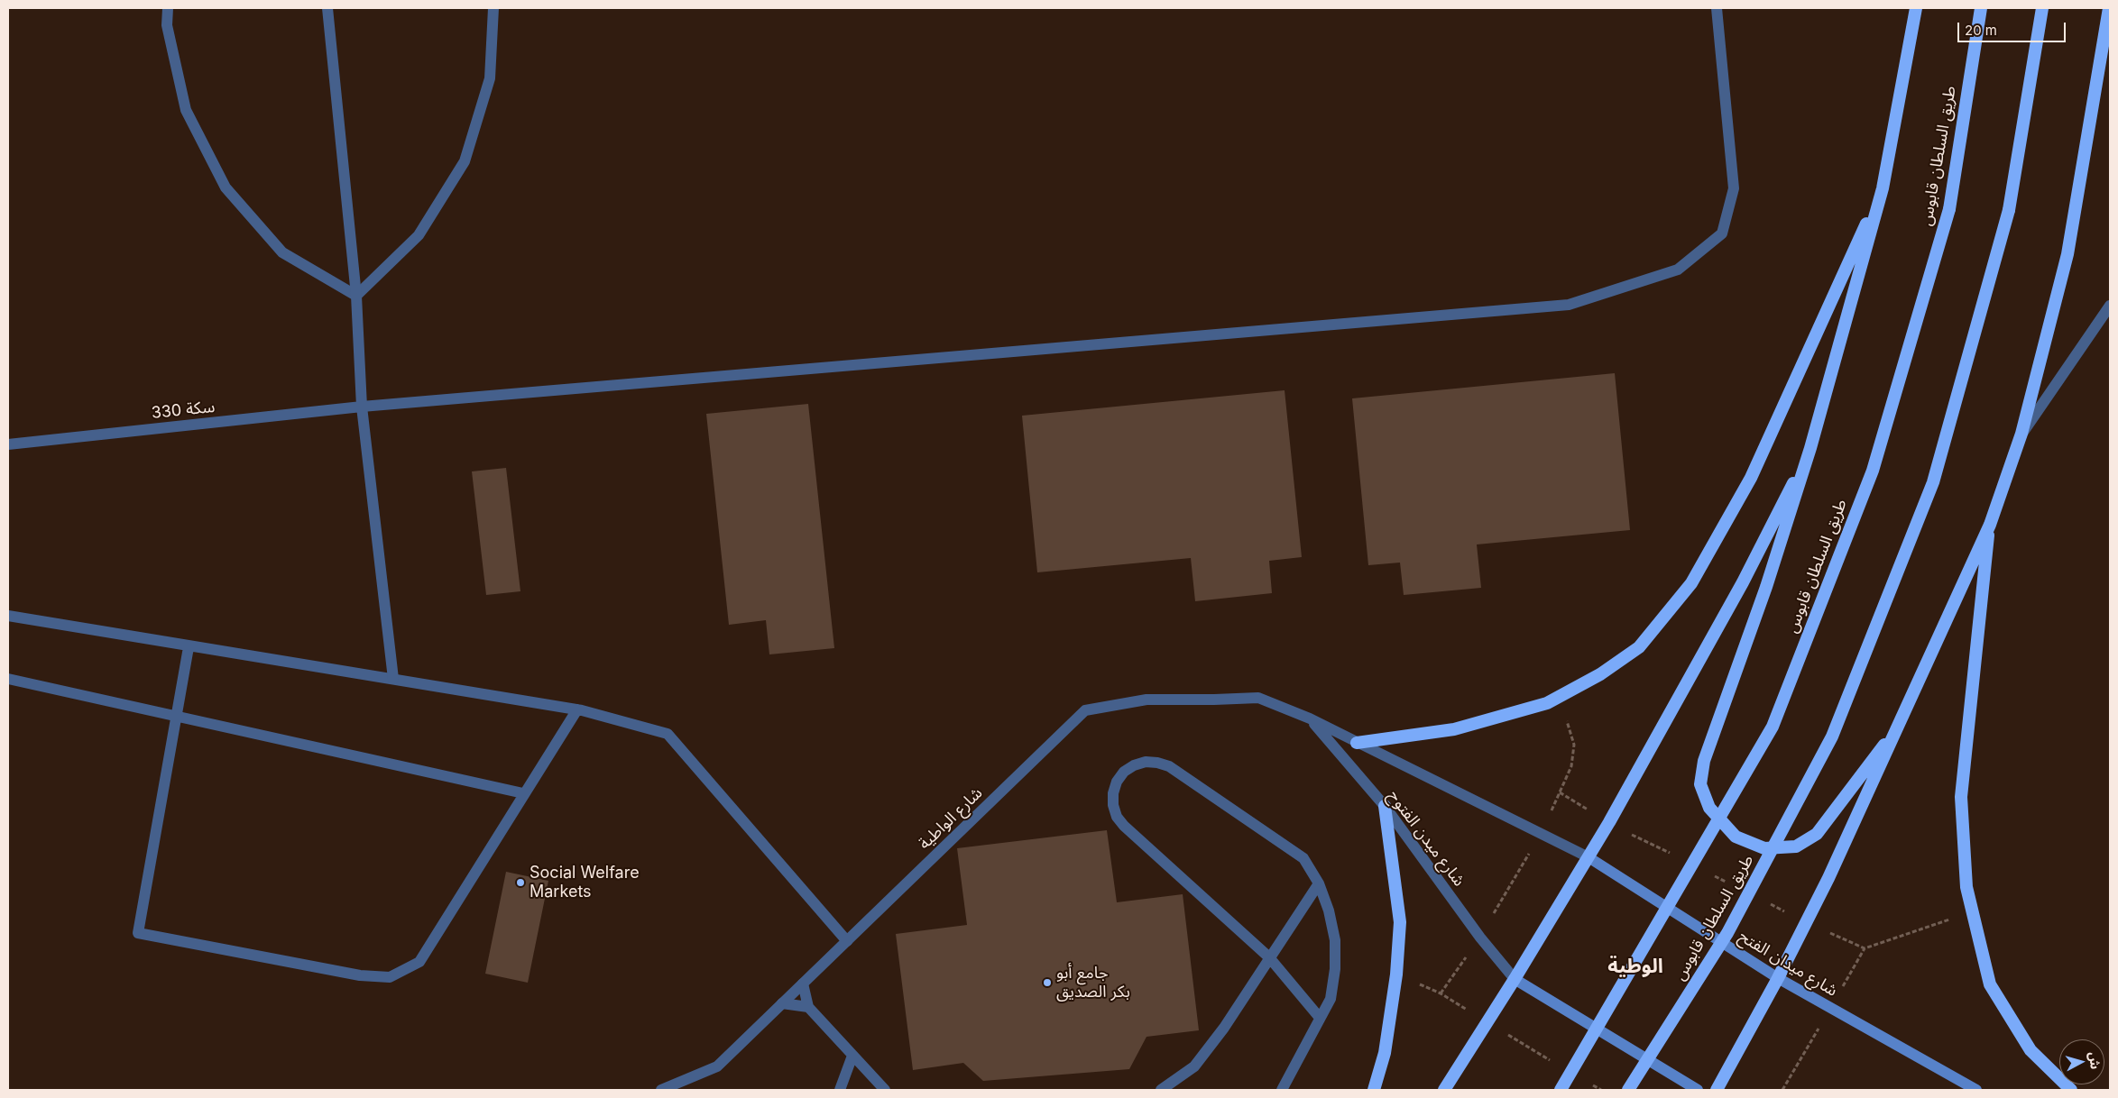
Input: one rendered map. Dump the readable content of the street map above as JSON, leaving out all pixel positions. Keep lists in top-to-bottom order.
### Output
{
  "streets": {
    "highway": ["طريق السلطان قابوس"],
    "main road": ["شارع ميدان الفتح"],
    "street": ["سكة 330", "شارع الواطية", "شارع ميدن الفتوح"]
  },
  "crossings": [
    ["شارع الواطية", "شارع ميدن الفتوح"],
    ["شارع الواطية", "شارع ميدان الفتح"]
  ],
  "districts": ["الوطية"],
  "places": ["Social Welfare Markets", "جامع أبو بكر الصديق"],
  "scale_bar": "20 m",
  "north": "right"
}
